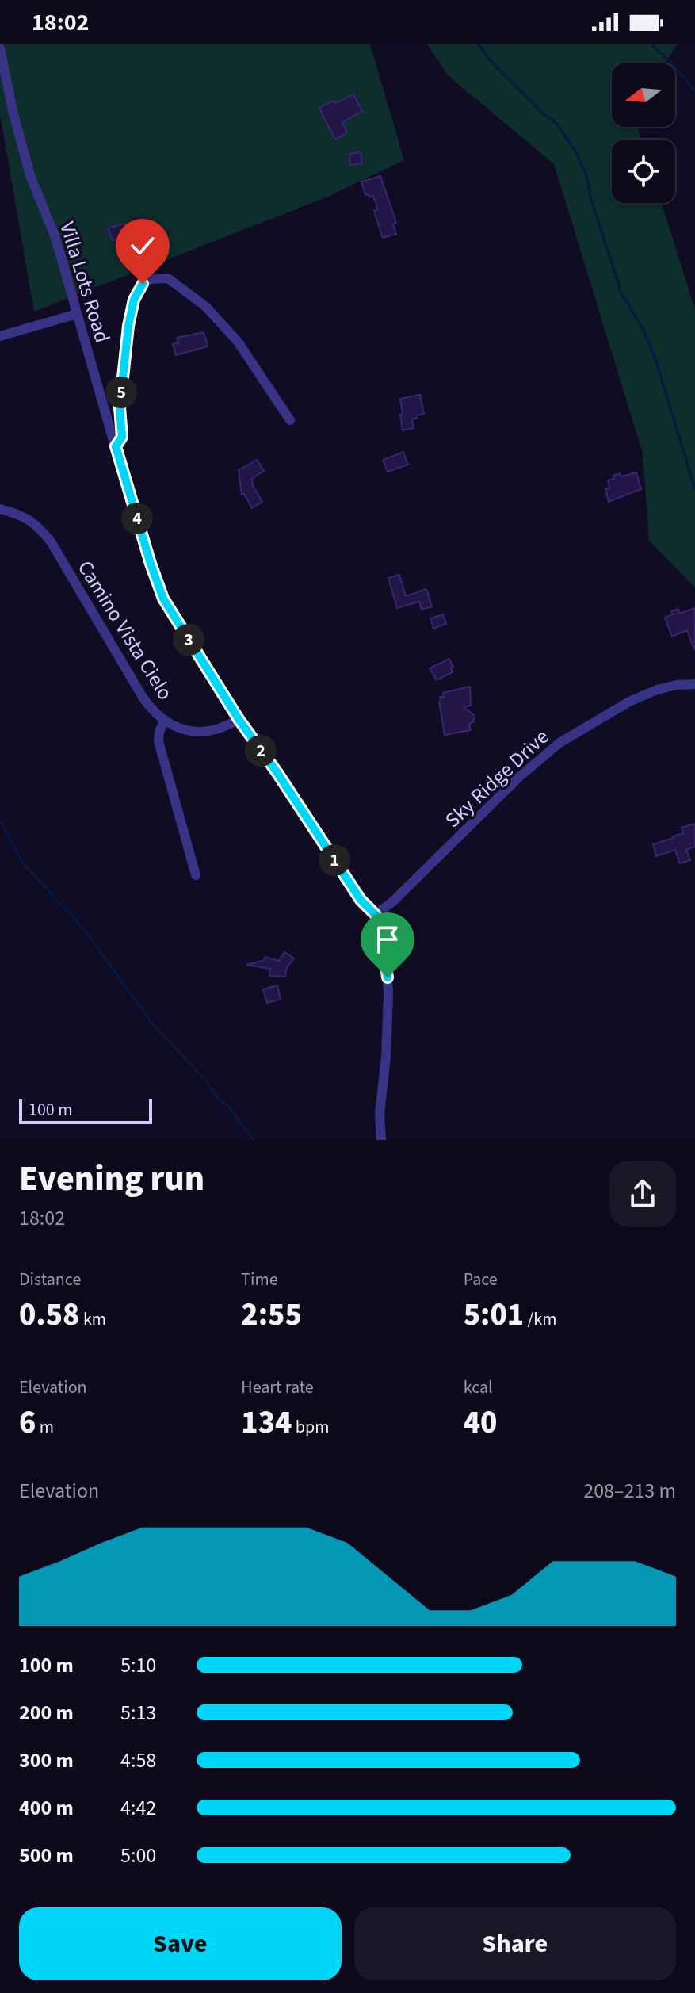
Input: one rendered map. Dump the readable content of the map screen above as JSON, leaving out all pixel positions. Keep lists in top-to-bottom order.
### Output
{
  "streets": {
    "street": ["Villa Lots Road", "Camino Vista Cielo", "Sky Ridge Drive"]
  },
  "crossings": [
    ["Villa Lots Road", "Camino Vista Cielo"],
    ["Villa Lots Road", "Sky Ridge Drive"]
  ],
  "scale_bar": "100 m",
  "north": "left",
  "page": {
    "status": "18:02",
    "pins": [
      "5",
      "4",
      "3",
      "2",
      "1"
    ],
    "scale": "100 m",
    "heading": ["Evening run", "18:02"],
    "stats": [
      ["Distance", "0.58 km"],
      ["Time", "2:55"],
      ["Pace", "5:01 /km"],
      ["Elevation", "6 m"],
      ["Heart rate", "134 bpm"],
      ["kcal", "40"]
    ],
    "chart": ["Elevation", "208–213 m"],
    "list": [
      {
        "name": "100 m",
        "note": "5:10"
      },
      {
        "name": "200 m",
        "note": "5:13"
      },
      {
        "name": "300 m",
        "note": "4:58"
      },
      {
        "name": "400 m",
        "note": "4:42"
      },
      {
        "name": "500 m",
        "note": "5:00"
      }
    ],
    "buttons": ["Save", "Share"]
  }
}
